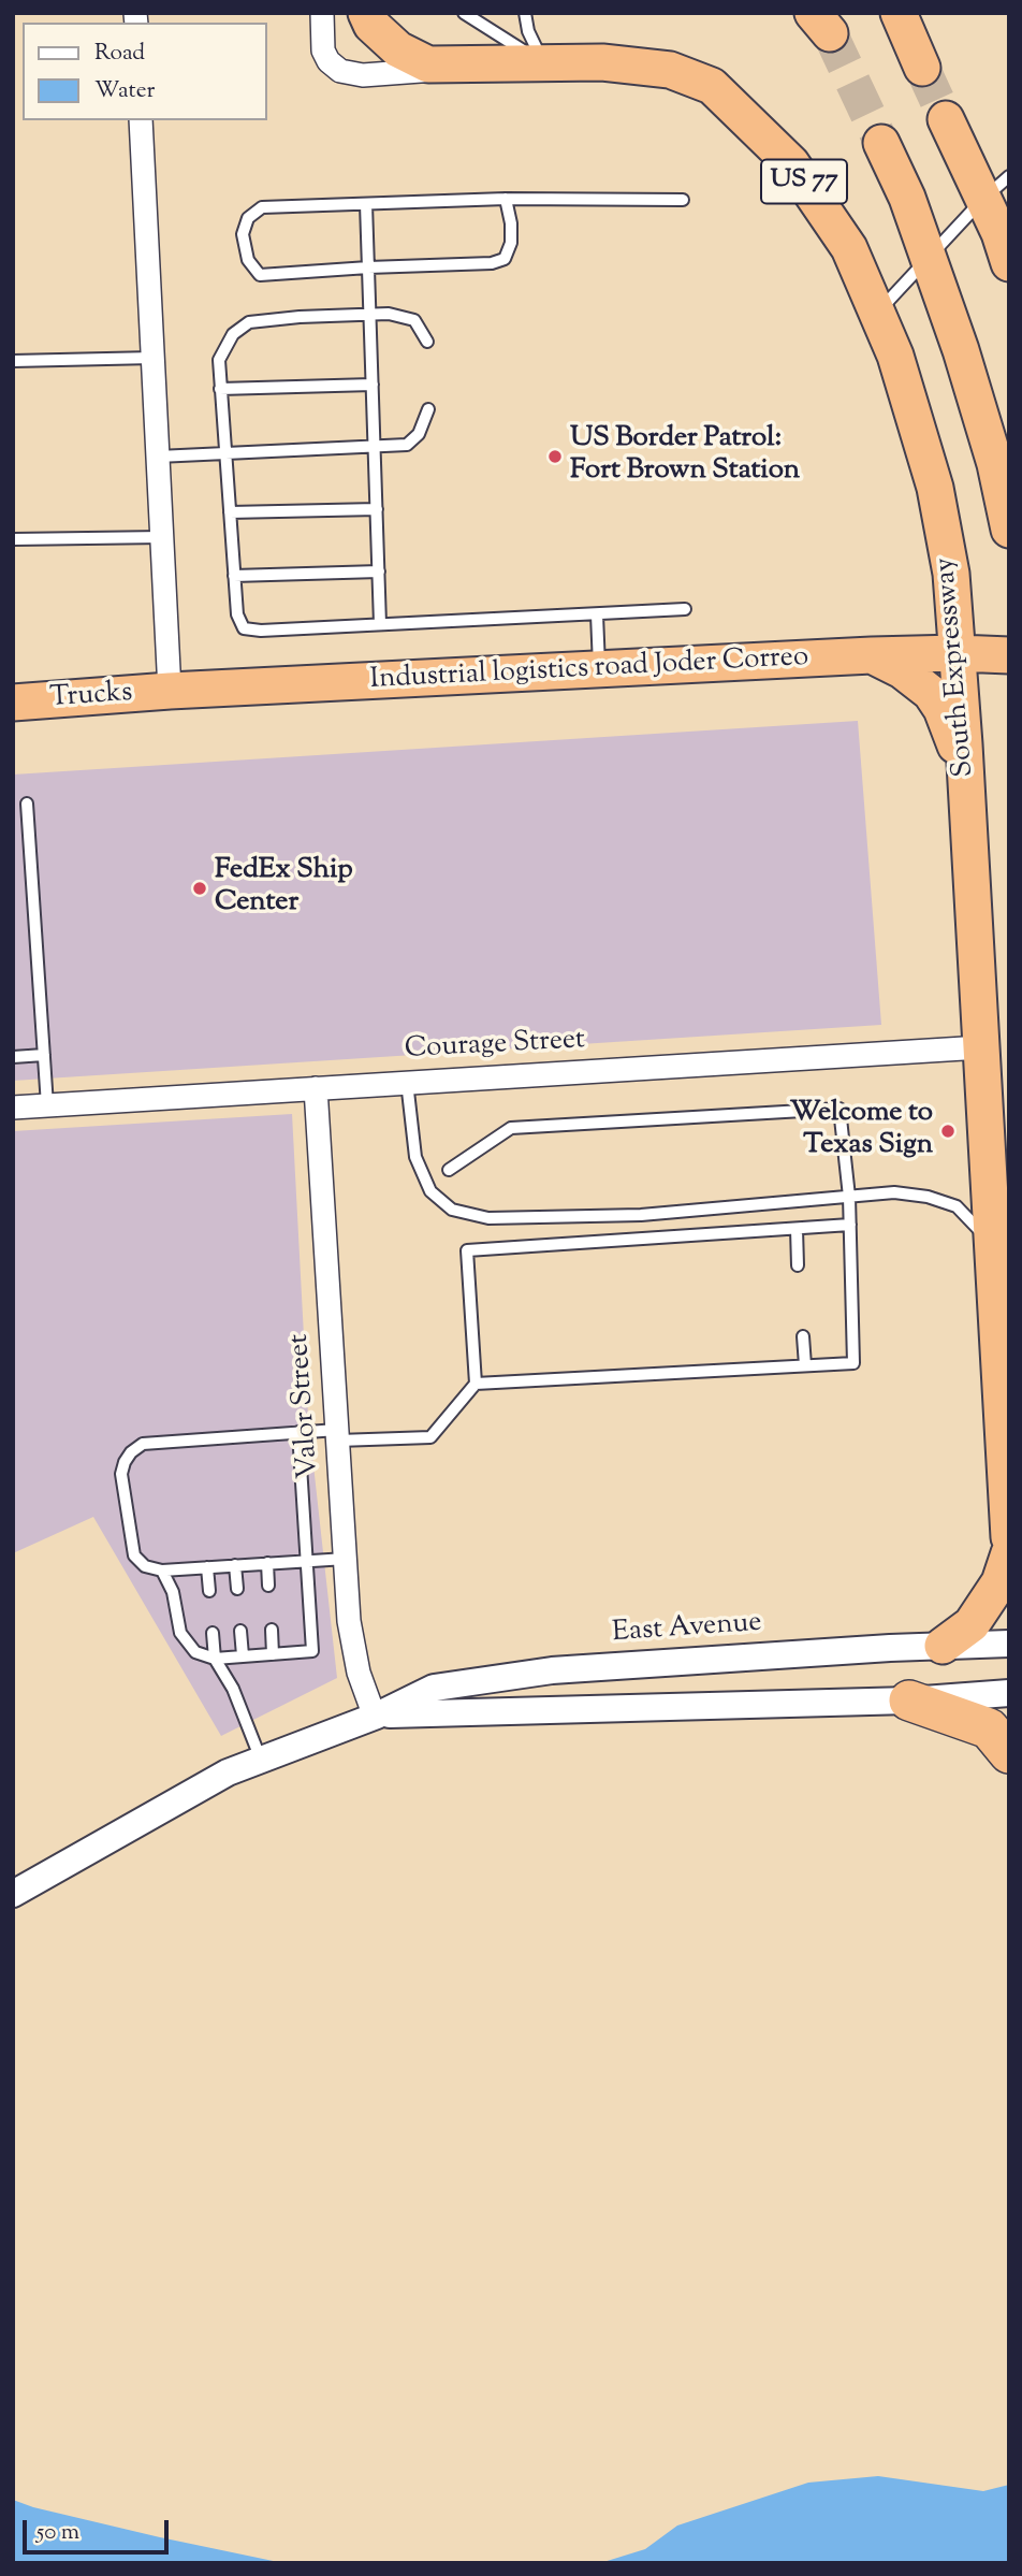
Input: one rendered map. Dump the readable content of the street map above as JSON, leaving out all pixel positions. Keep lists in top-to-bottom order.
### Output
{
  "streets": {
    "highway": [
      "US 77",
      "South Expressway",
      "Industrial logistics road Joder Correo",
      "Trucks"
    ],
    "street": ["Courage Street", "Valor Street", "East Avenue"]
  },
  "crossings": [
    ["South Expressway", "Industrial logistics road Joder Correo"],
    ["South Expressway", "Courage Street"],
    ["Industrial logistics road Joder Correo", "Trucks"],
    ["Courage Street", "Valor Street"],
    ["Valor Street", "East Avenue"]
  ],
  "places": ["US Border Patrol: Fort Brown Station", "FedEx Ship Center", "Welcome to Texas Sign"],
  "legend": ["Road", "Water"],
  "scale_bar": "50 m"
}
